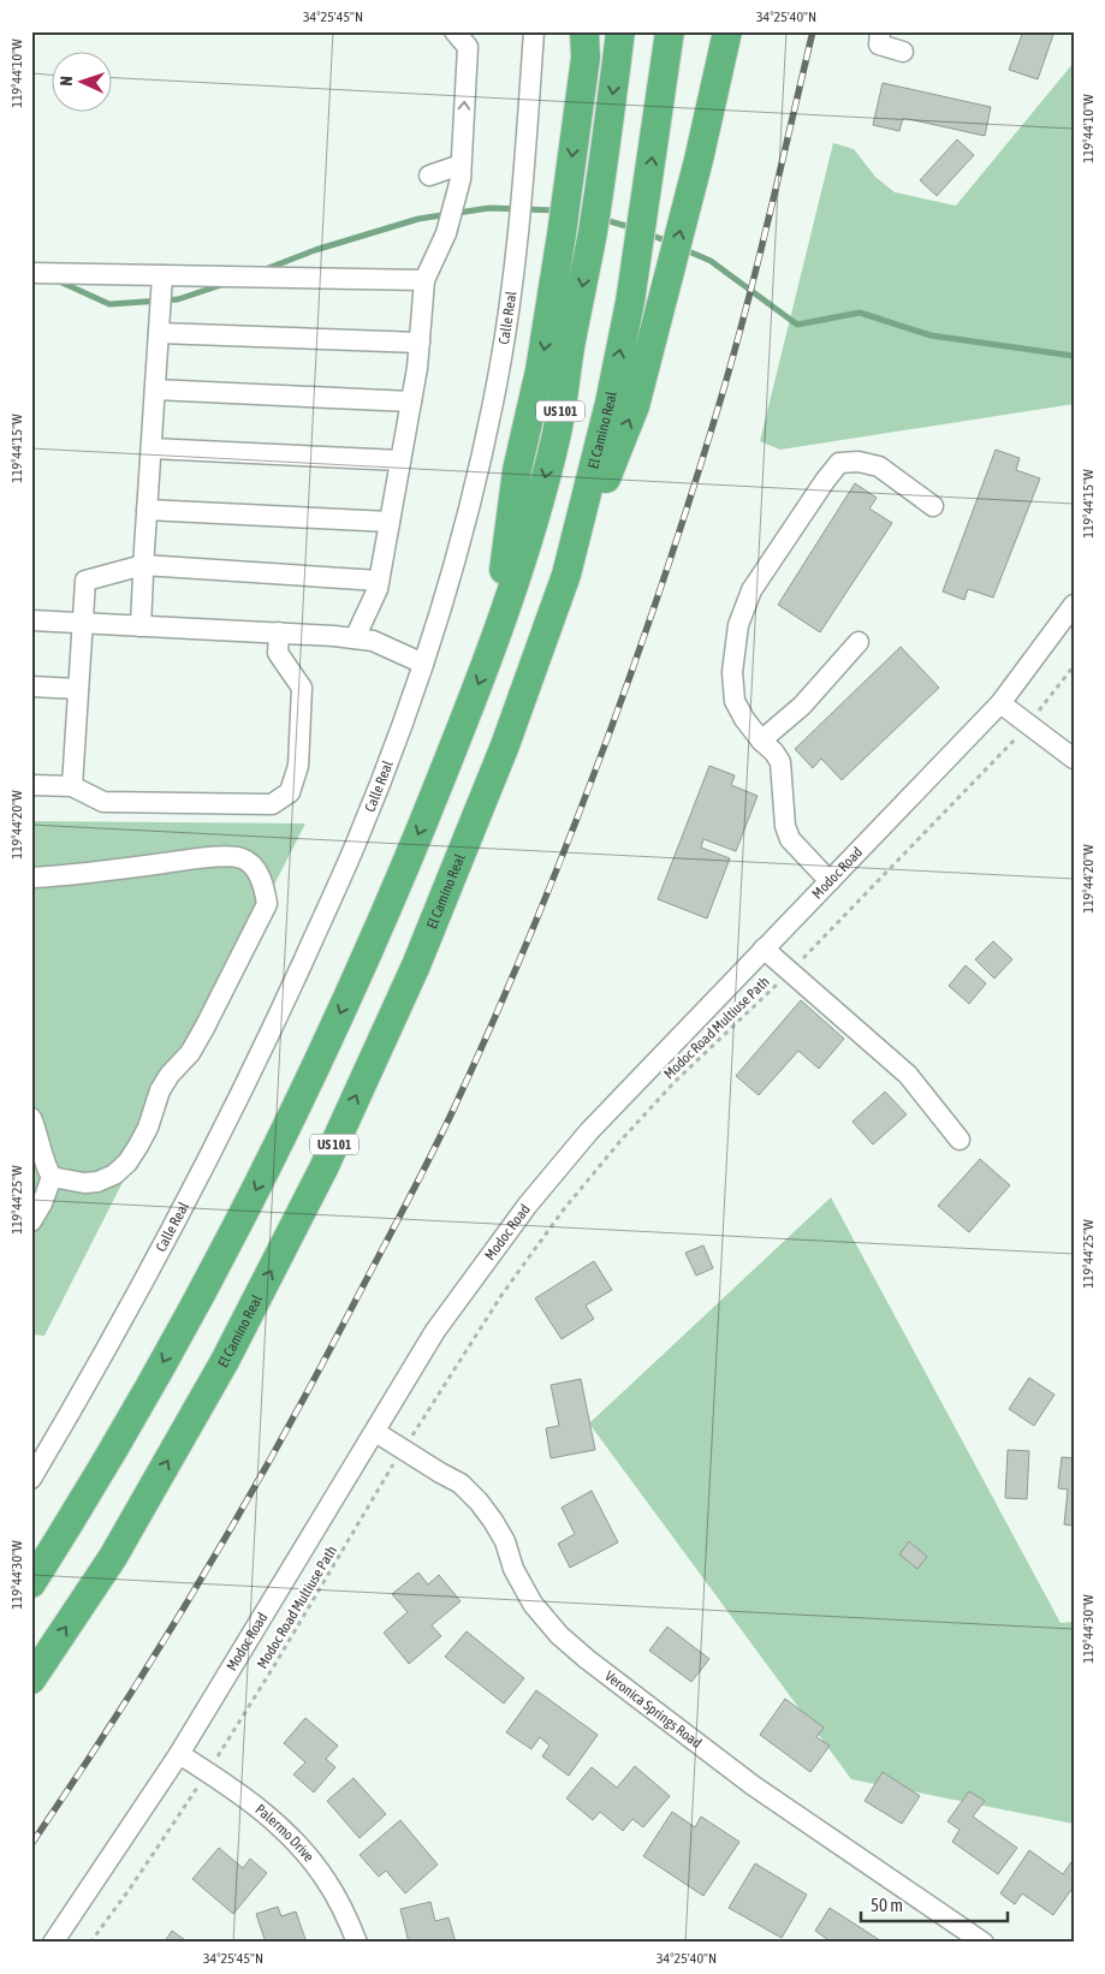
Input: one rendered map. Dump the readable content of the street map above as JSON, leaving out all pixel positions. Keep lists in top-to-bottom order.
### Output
{
  "streets": {
    "highway": ["US 101", "El Camino Real"],
    "street": [
      "Calle Real",
      "Modoc Road",
      "Veronica Springs Road",
      "Palermo Drive"
    ],
    "path": ["Modoc Road Multiuse Path"]
  },
  "crossings": [
    ["Modoc Road", "Veronica Springs Road"],
    ["Modoc Road", "Palermo Drive"]
  ],
  "scale_bar": "50 m",
  "north": "left",
  "coordinates": [
    "34°25'45\"N",
    "34°25'40\"N",
    "119°44'10\"W",
    "119°44'15\"W",
    "119°44'20\"W",
    "119°44'25\"W",
    "119°44'30\"W"
  ]
}
